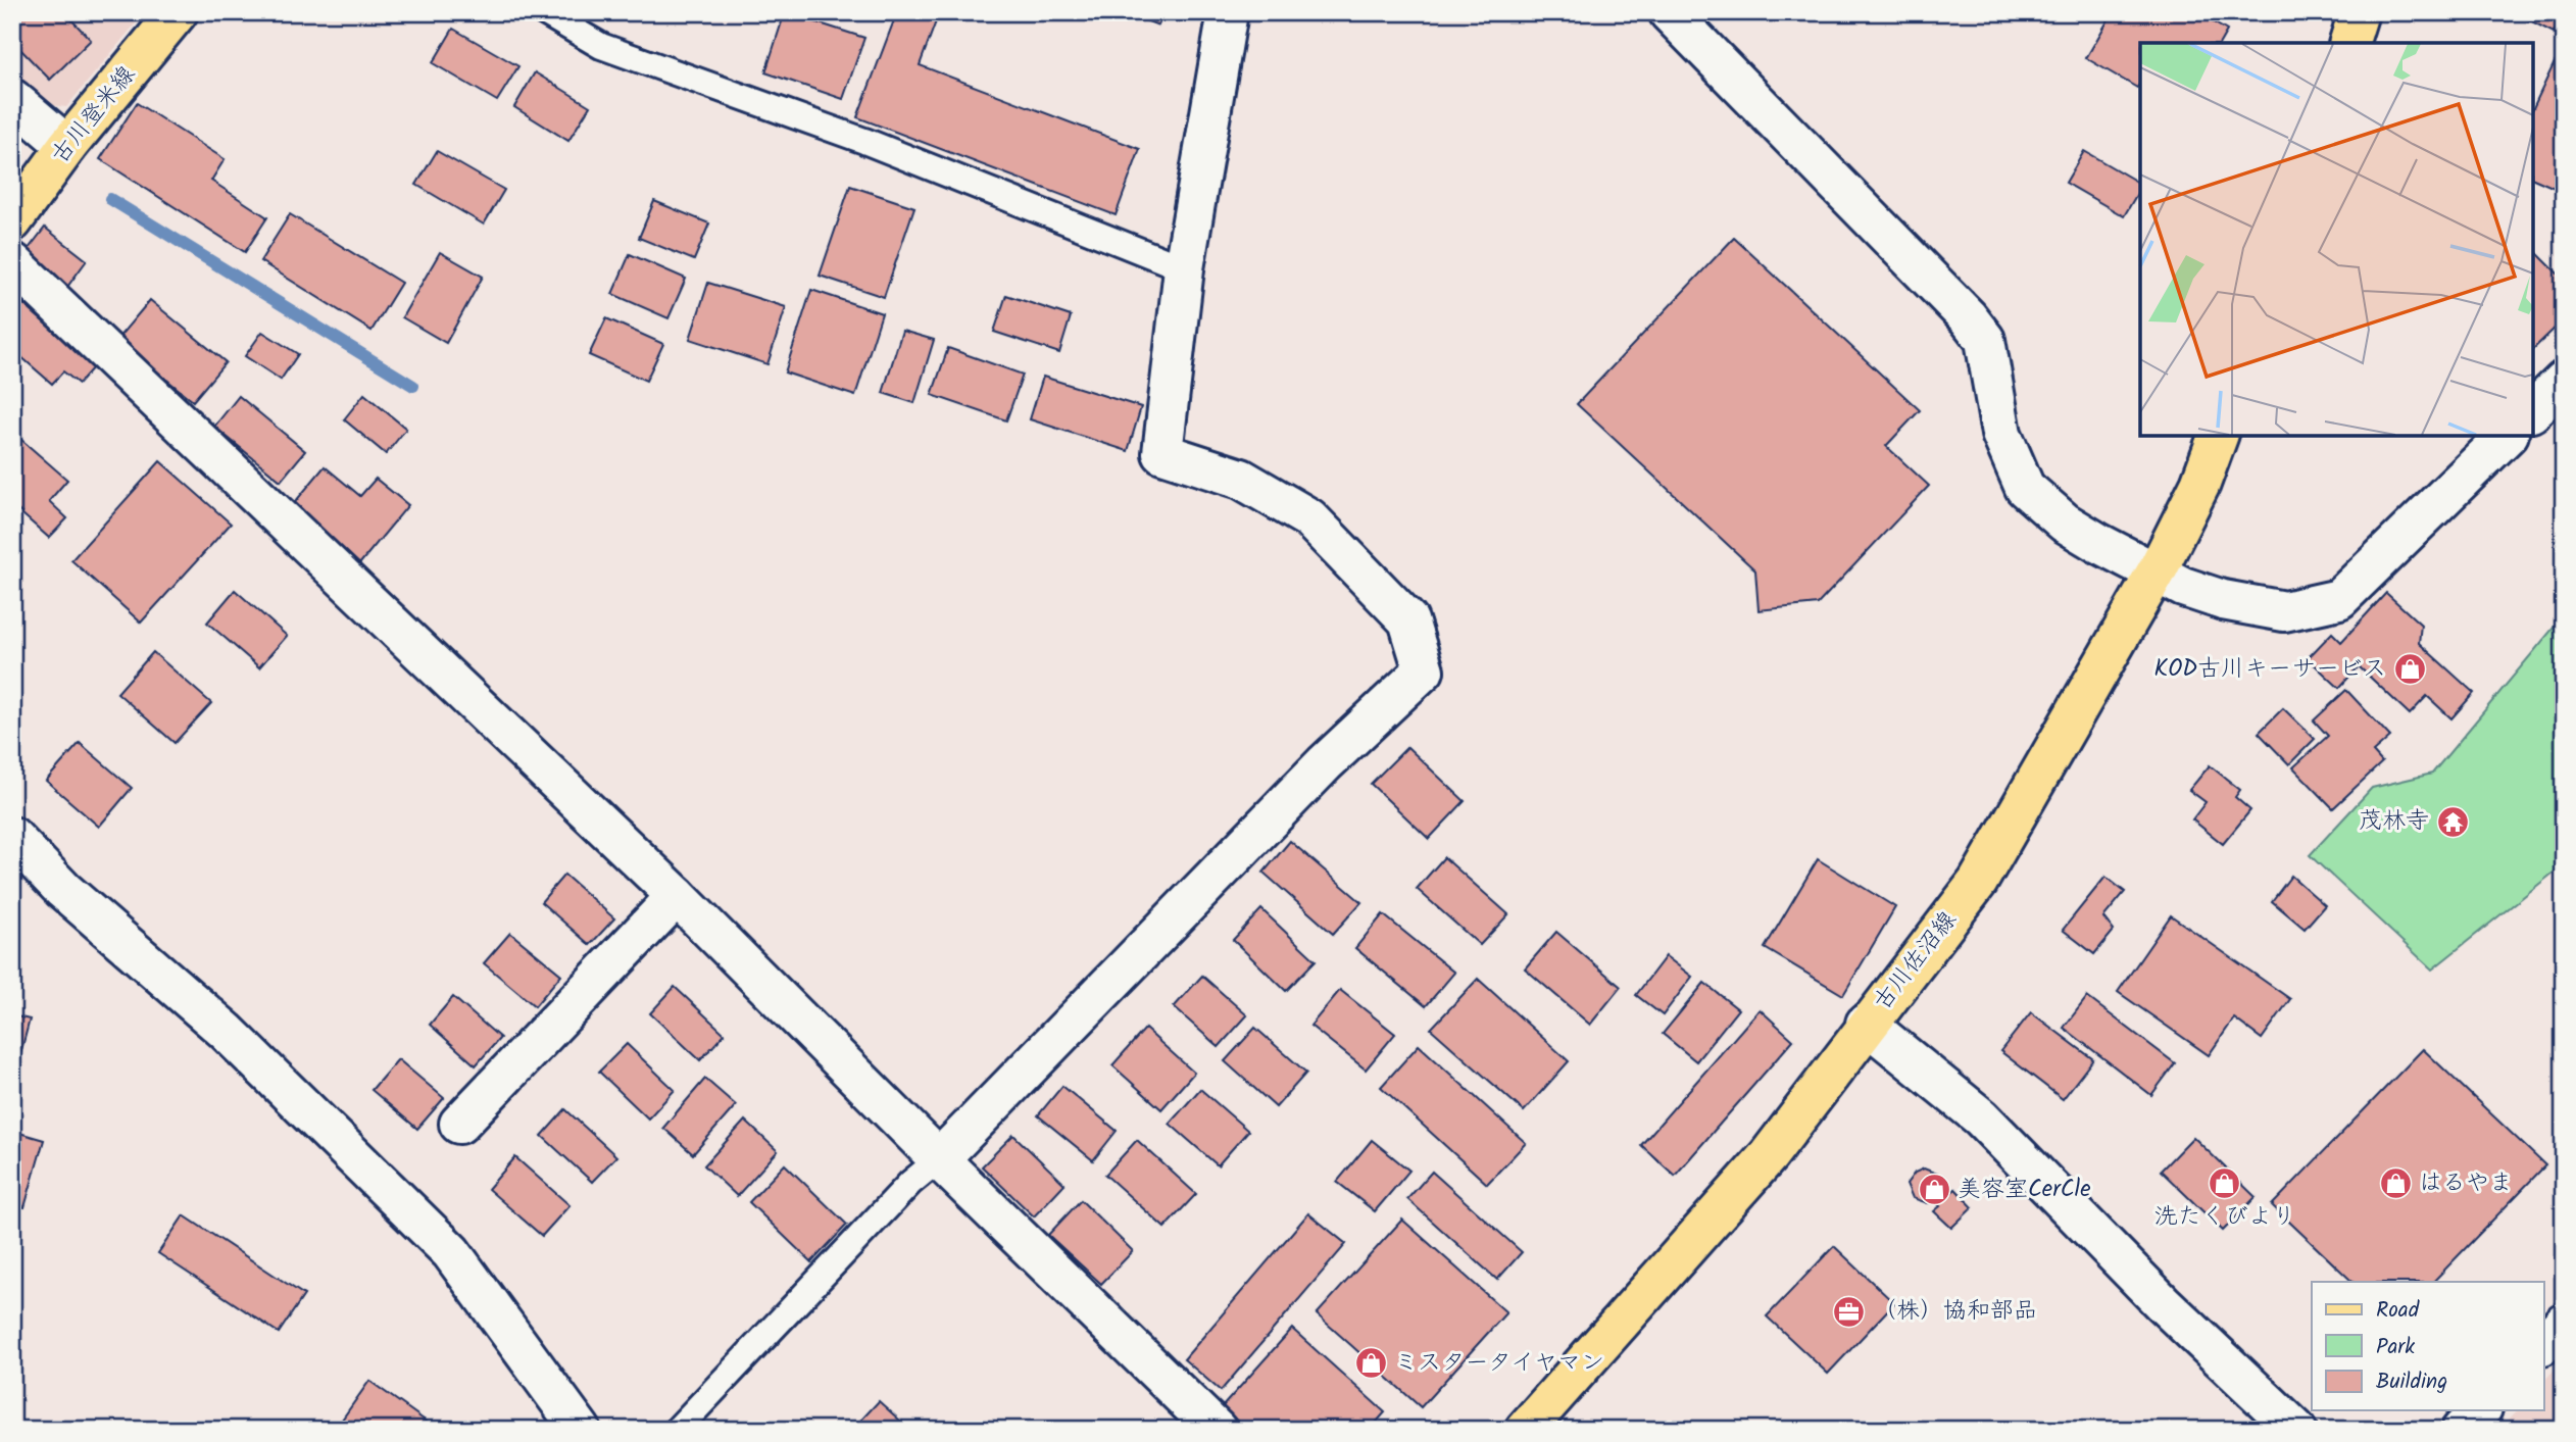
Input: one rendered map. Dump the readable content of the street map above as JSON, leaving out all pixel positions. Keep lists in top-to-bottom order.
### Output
{
  "streets": {
    "main road": ["古川登米線", "古川佐沼線"]
  },
  "places": {
    "shop": [
      "KOD古川キーサービス",
      "洗たくびより",
      "はるやま",
      "美容室CerCle",
      "ミスタータイヤマン"
    ],
    "temple": ["茂林寺"],
    "office": ["（株）協和部品"]
  },
  "legend": ["Road", "Park", "Building"]
}
